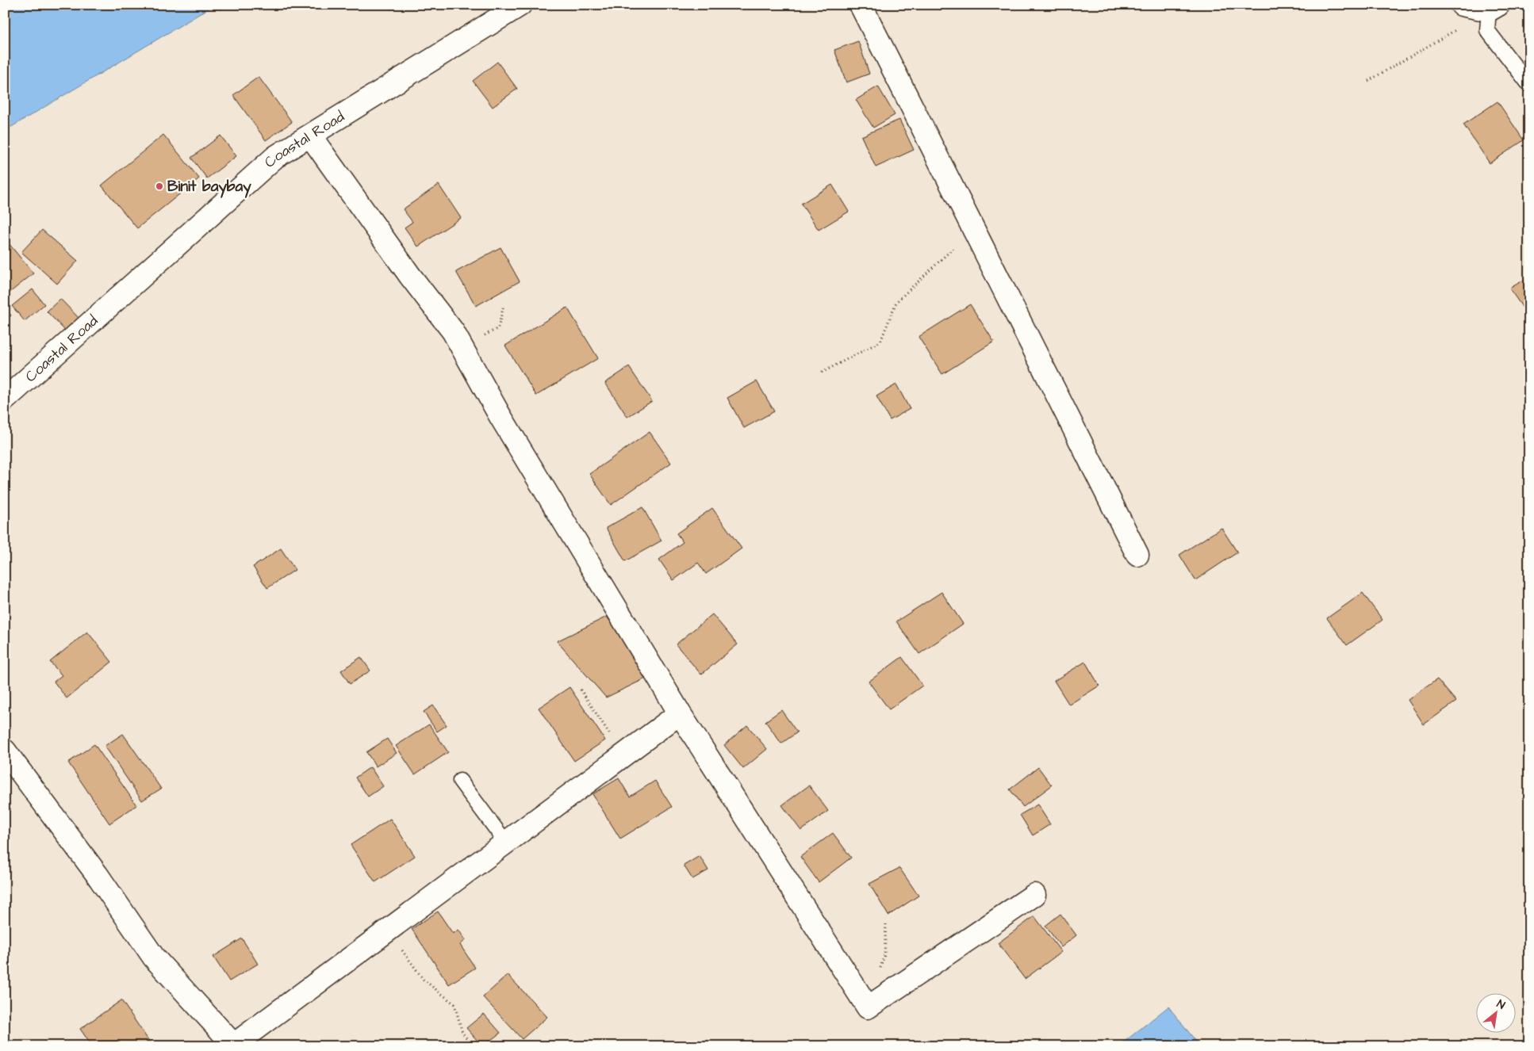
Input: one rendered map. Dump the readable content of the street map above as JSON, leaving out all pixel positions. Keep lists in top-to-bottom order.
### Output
{
  "streets": {
    "street": ["Coastal Road"]
  },
  "places": ["Binit baybay"],
  "north": "top right"
}
